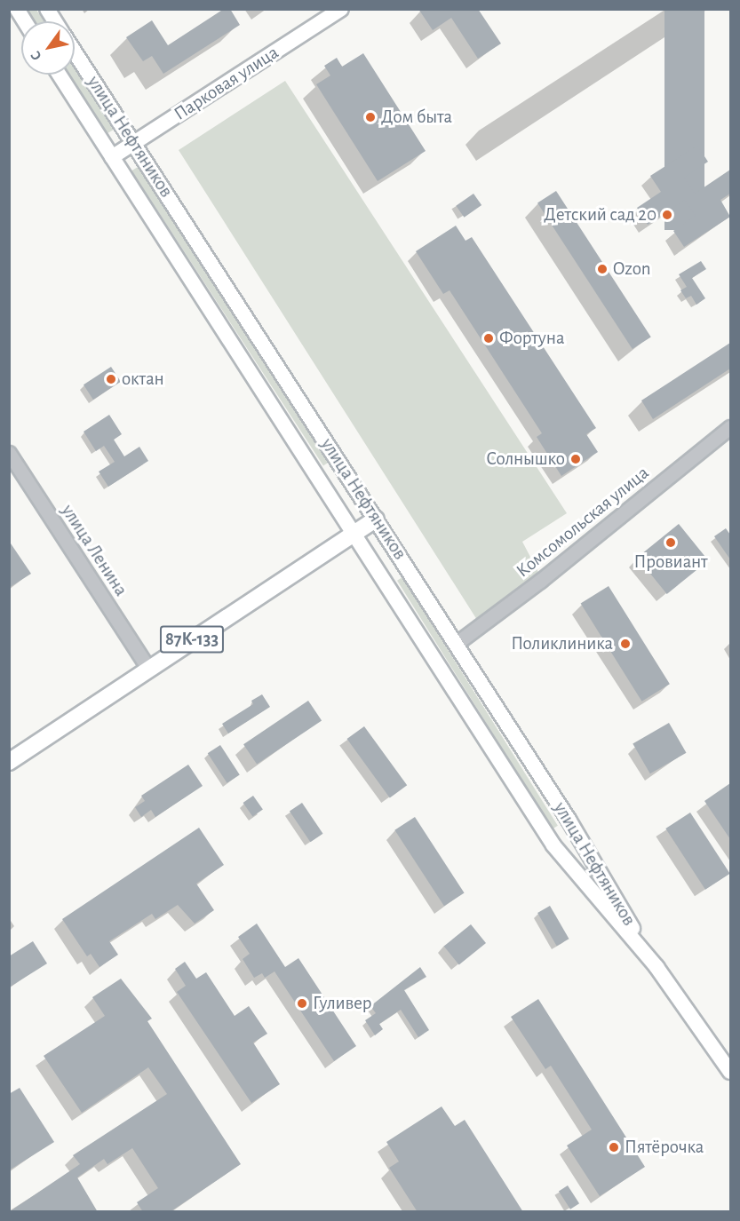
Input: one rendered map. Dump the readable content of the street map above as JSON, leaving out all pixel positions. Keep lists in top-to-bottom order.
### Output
{
  "streets": {
    "main road": ["Парковая улица", "улица Нефтяников", "87К-133"],
    "street": ["Комсомольская улица", "улица Ленина"]
  },
  "crossings": [
    ["Парковая улица", "улица Нефтяников"],
    ["улица Нефтяников", "Комсомольская улица"],
    ["улица Нефтяников", "87К-133"],
    ["улица Ленина", "87К-133"]
  ],
  "places": [
    "Дом быта",
    "Детский сад 20",
    "Ozon",
    "Фортуна",
    "октан",
    "Солнышко",
    "Провиант",
    "Поликлиника",
    "Гуливер",
    "Пятёрочка"
  ],
  "north": "bottom left"
}
